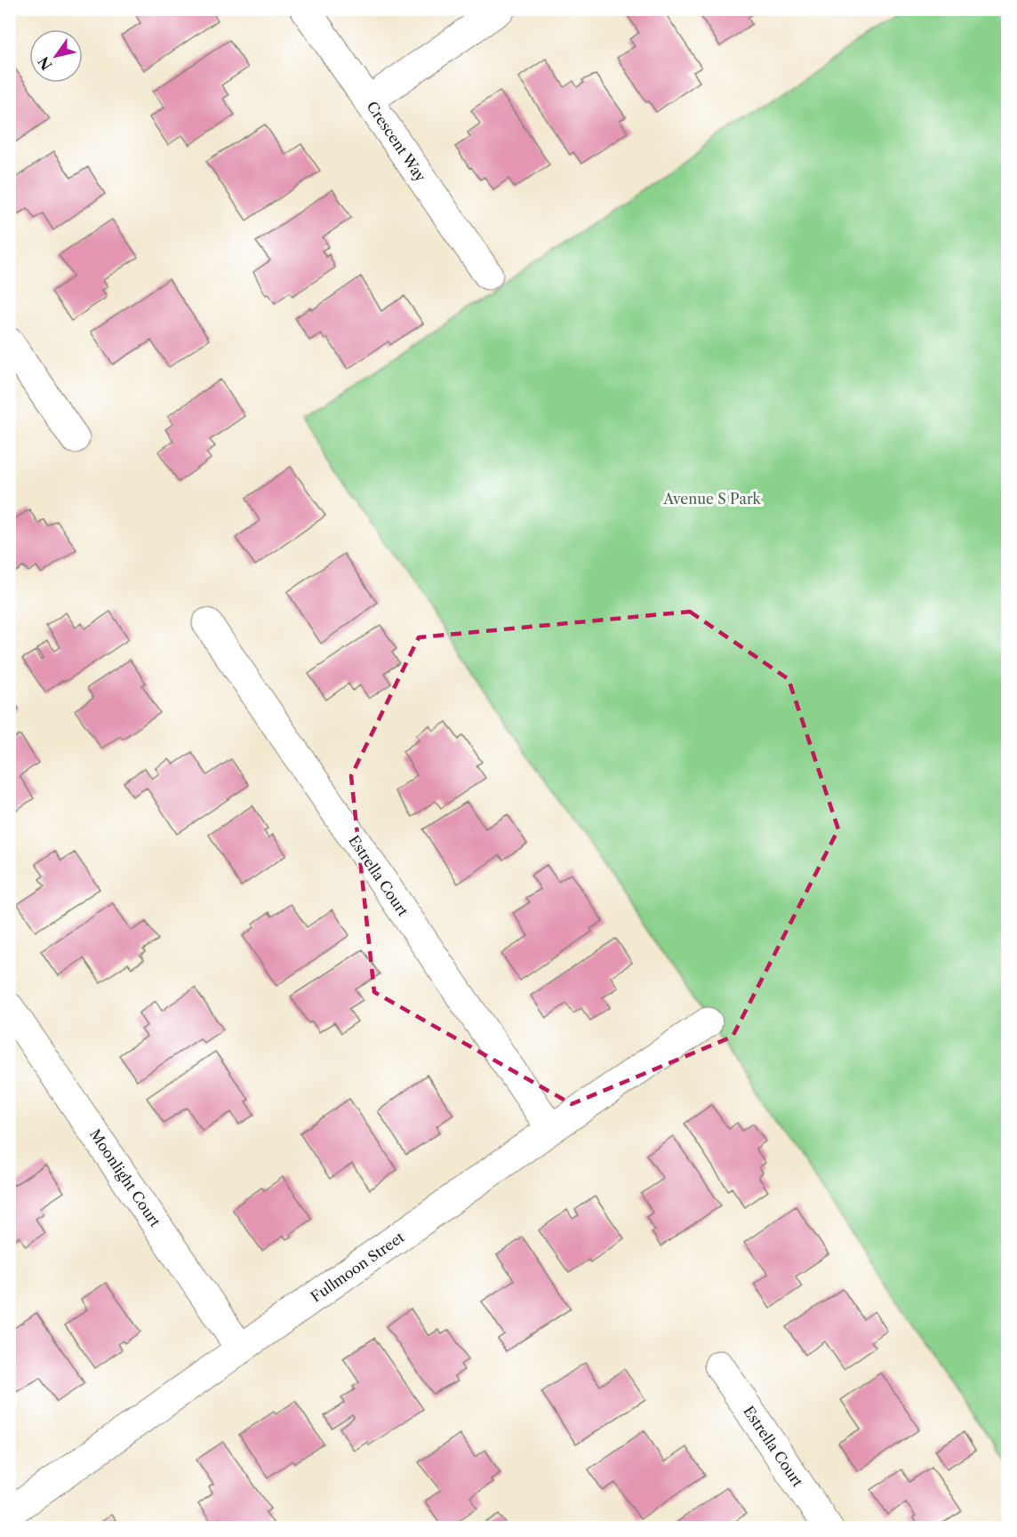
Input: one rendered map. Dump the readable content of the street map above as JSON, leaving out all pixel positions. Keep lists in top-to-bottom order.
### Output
{
  "streets": {
    "street": [
      "Crescent Way",
      "Estrella Court",
      "Moonlight Court",
      "Fullmoon Street"
    ]
  },
  "crossings": [
    ["Estrella Court", "Fullmoon Street"],
    ["Moonlight Court", "Fullmoon Street"]
  ],
  "parks": ["Avenue S Park"],
  "north": "bottom left"
}
